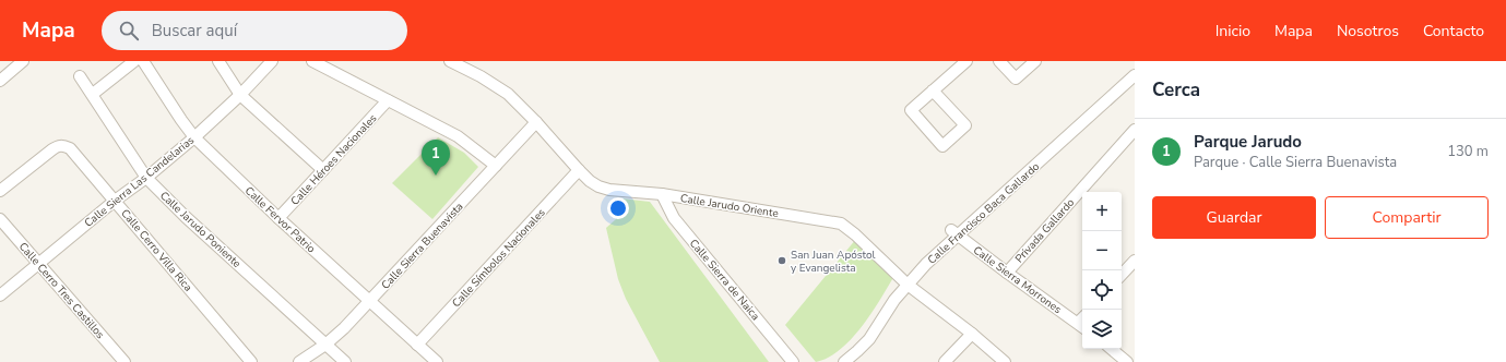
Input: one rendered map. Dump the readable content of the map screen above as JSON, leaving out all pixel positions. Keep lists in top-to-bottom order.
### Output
{
  "streets": {
    "street": [
      "Calle Héroes Nacionales",
      "Calle Sierra Las Candelarias",
      "Calle Jarudo Oriente",
      "Calle Francisco Baca Gallardo",
      "Calle Fervor Patrio",
      "Calle Jarudo Poniente",
      "Privada Gallardo",
      "Calle Sierra Buenavista",
      "Calle Cerro Villa Rica",
      "Calle Símbolos Nacionales",
      "Calle Sierra de Naica",
      "Calle Sierra Morrones",
      "Calle Cerro Tres Castillos"
    ]
  },
  "crossings": [
    ["Calle Héroes Nacionales", "Calle Fervor Patrio"],
    ["Calle Sierra Las Candelarias", "Calle Fervor Patrio"],
    ["Calle Sierra Las Candelarias", "Calle Jarudo Poniente"],
    ["Calle Sierra Las Candelarias", "Calle Cerro Villa Rica"],
    ["Calle Sierra Las Candelarias", "Calle Cerro Tres Castillos"],
    ["Calle Jarudo Oriente", "Calle Francisco Baca Gallardo"],
    ["Calle Jarudo Oriente", "Calle Sierra Buenavista"],
    ["Calle Jarudo Oriente", "Calle Símbolos Nacionales"],
    ["Calle Jarudo Oriente", "Calle Sierra de Naica"],
    ["Calle Francisco Baca Gallardo", "Calle Sierra Morrones"],
    ["Calle Fervor Patrio", "Calle Sierra Buenavista"],
    ["Calle Fervor Patrio", "Calle Símbolos Nacionales"],
    ["Calle Jarudo Poniente", "Calle Sierra Buenavista"],
    ["Privada Gallardo", "Calle Sierra Morrones"]
  ],
  "places": ["San Juan Apóstol y Evangelista"],
  "page": {
    "header": "Mapa",
    "search": "Buscar aquí",
    "nav": [
      "Inicio",
      "Mapa",
      "Nosotros",
      "Contacto"
    ],
    "heading": "Cerca",
    "list": [
      {
        "mark": "1",
        "name": "Parque Jarudo",
        "note": "Parque · Calle Sierra Buenavista",
        "value": "130 m"
      }
    ],
    "pins": "1",
    "buttons": ["Guardar", "Compartir"],
    "map_buttons": ["+", "−"]
  }
}
